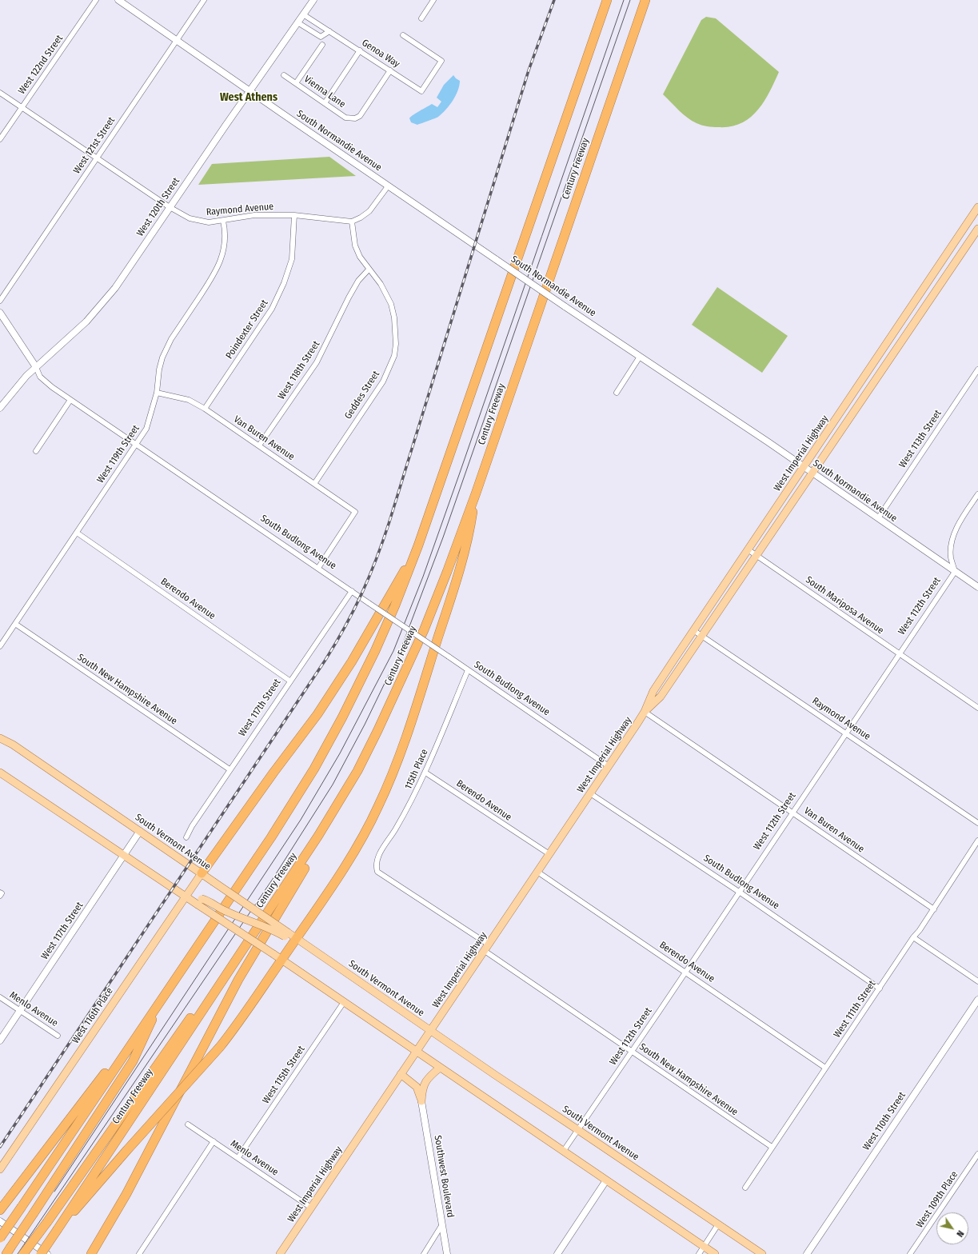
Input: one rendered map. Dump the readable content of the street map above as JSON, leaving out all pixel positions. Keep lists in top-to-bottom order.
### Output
{
  "streets": {
    "highway": ["Century Freeway"],
    "main road": ["West Imperial Highway", "South Vermont Avenue", "West 116th Place"],
    "street": [
      "Genoa Way",
      "West 122nd Street",
      "Vienna Lane",
      "South Normandie Avenue",
      "West 121st Street",
      "West 120th Street",
      "Raymond Avenue",
      "Poindexter Street",
      "West 118th Street",
      "Geddes Street",
      "Van Buren Avenue",
      "West 113th Street",
      "West 119th Street",
      "South Budlong Avenue",
      "Berendo Avenue",
      "South Mariposa Avenue",
      "West 112th Street",
      "South New Hampshire Avenue",
      "West 117th Street",
      "115th Place",
      "Menlo Avenue",
      "West 111th Street",
      "West 115th Street",
      "West 110th Street",
      "Southwest Boulevard",
      "West 109th Place"
    ]
  },
  "crossings": [
    ["Genoa Way", "Vienna Lane"],
    ["Genoa Way", "West 120th Street"],
    ["West 122nd Street", "Raymond Avenue"],
    ["South Normandie Avenue", "West 121st Street"],
    ["South Normandie Avenue", "West 120th Street"],
    ["South Normandie Avenue", "West 113th Street"],
    ["South Normandie Avenue", "West Imperial Highway"],
    ["South Normandie Avenue", "West 112th Street"],
    ["West 121st Street", "Raymond Avenue"],
    ["West 120th Street", "Raymond Avenue"],
    ["West 120th Street", "South Budlong Avenue"],
    ["Raymond Avenue", "Poindexter Street"],
    ["Raymond Avenue", "Geddes Street"],
    ["Raymond Avenue", "West Imperial Highway"],
    ["Raymond Avenue", "West 119th Street"],
    ["Raymond Avenue", "West 112th Street"],
    ["Poindexter Street", "Van Buren Avenue"],
    ["West 118th Street", "Geddes Street"],
    ["West 118th Street", "Van Buren Avenue"],
    ["Geddes Street", "Van Buren Avenue"],
    ["Van Buren Avenue", "West Imperial Highway"],
    ["Van Buren Avenue", "West 119th Street"],
    ["Van Buren Avenue", "South Budlong Avenue"],
    ["Van Buren Avenue", "West 112th Street"],
    ["Van Buren Avenue", "West 111th Street"],
    ["West Imperial Highway", "South Budlong Avenue"],
    ["West Imperial Highway", "Berendo Avenue"],
    ["West Imperial Highway", "South Mariposa Avenue"],
    ["West Imperial Highway", "South New Hampshire Avenue"],
    ["West Imperial Highway", "South Vermont Avenue"],
    ["West Imperial Highway", "Menlo Avenue"],
    ["West 119th Street", "South Budlong Avenue"],
    ["West 119th Street", "Berendo Avenue"],
    ["West 119th Street", "South New Hampshire Avenue"],
    ["South Budlong Avenue", "West 112th Street"],
    ["South Budlong Avenue", "West 117th Street"],
    ["South Budlong Avenue", "115th Place"],
    ["South Budlong Avenue", "West 111th Street"],
    ["Berendo Avenue", "West 112th Street"],
    ["Berendo Avenue", "West 117th Street"],
    ["Berendo Avenue", "115th Place"],
    ["Berendo Avenue", "West 111th Street"],
    ["South Mariposa Avenue", "West 112th Street"],
    ["West 112th Street", "South New Hampshire Avenue"],
    ["West 112th Street", "South Vermont Avenue"],
    ["South New Hampshire Avenue", "West 117th Street"],
    ["South New Hampshire Avenue", "115th Place"],
    ["South New Hampshire Avenue", "West 111th Street"],
    ["West 117th Street", "South Vermont Avenue"],
    ["West 117th Street", "Menlo Avenue"],
    ["South Vermont Avenue", "West 116th Place"],
    ["Menlo Avenue", "West 115th Street"]
  ],
  "districts": ["West Athens"],
  "north": "bottom right"
}
